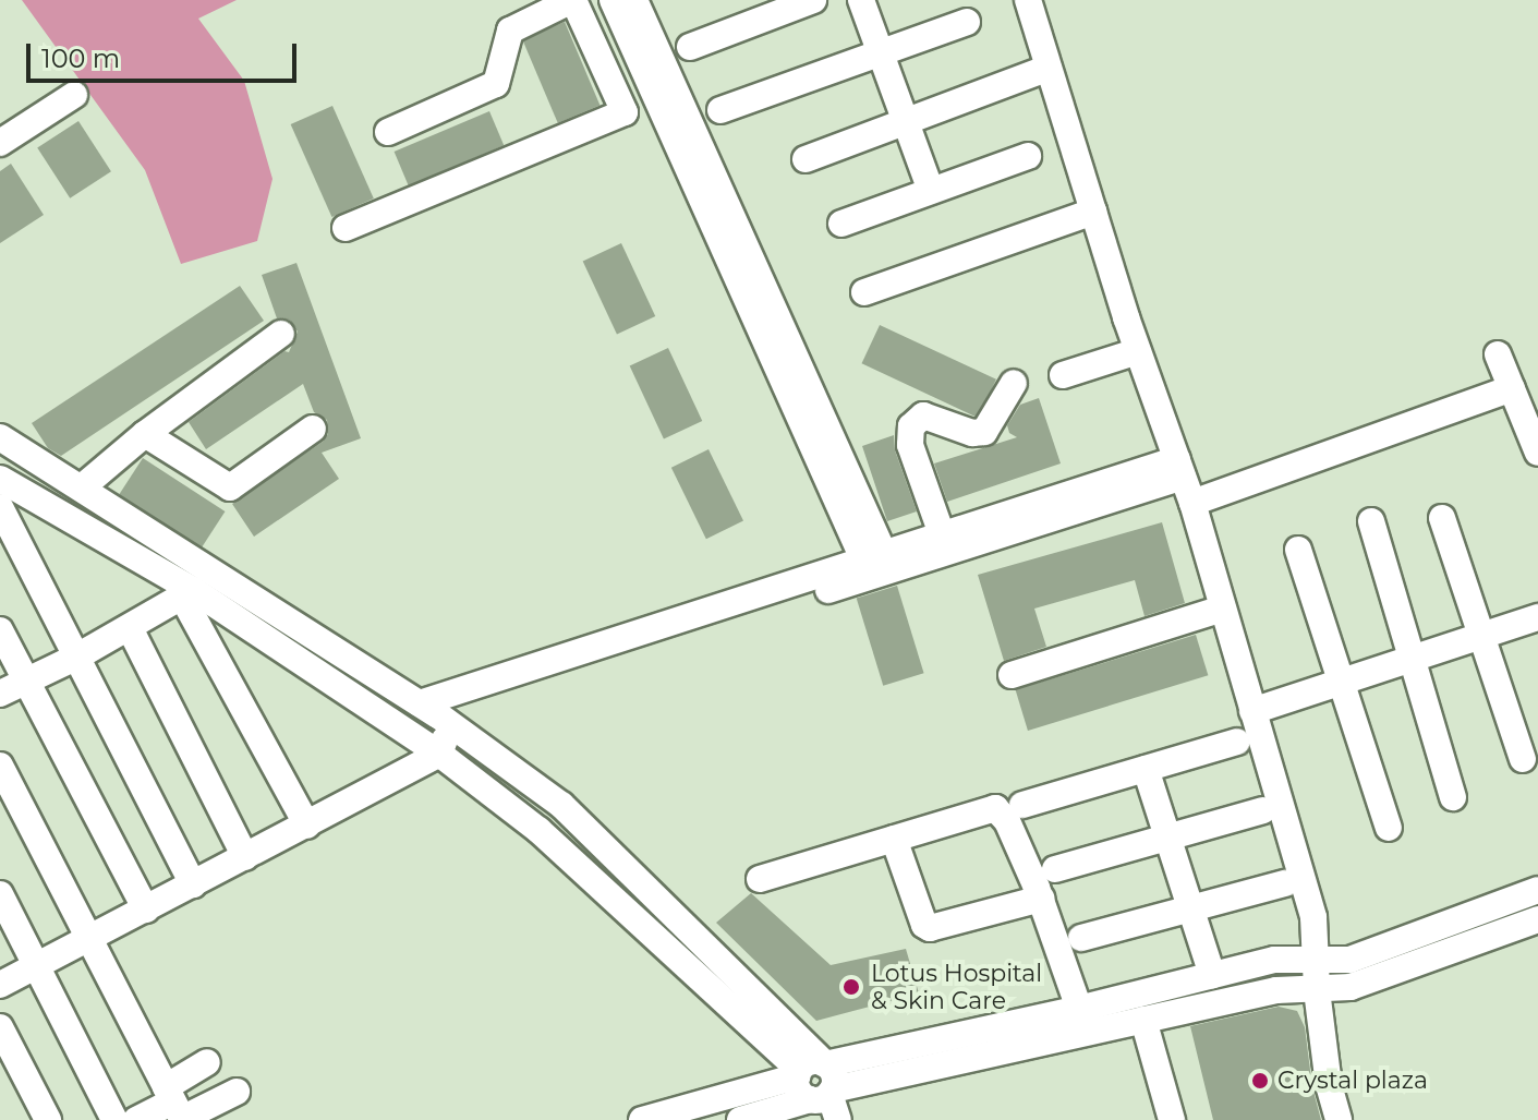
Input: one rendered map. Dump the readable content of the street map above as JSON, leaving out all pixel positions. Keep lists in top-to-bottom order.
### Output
{
  "places": ["Lotus Hospital & Skin Care", "Crystal plaza"],
  "scale_bar": "100 m"
}
